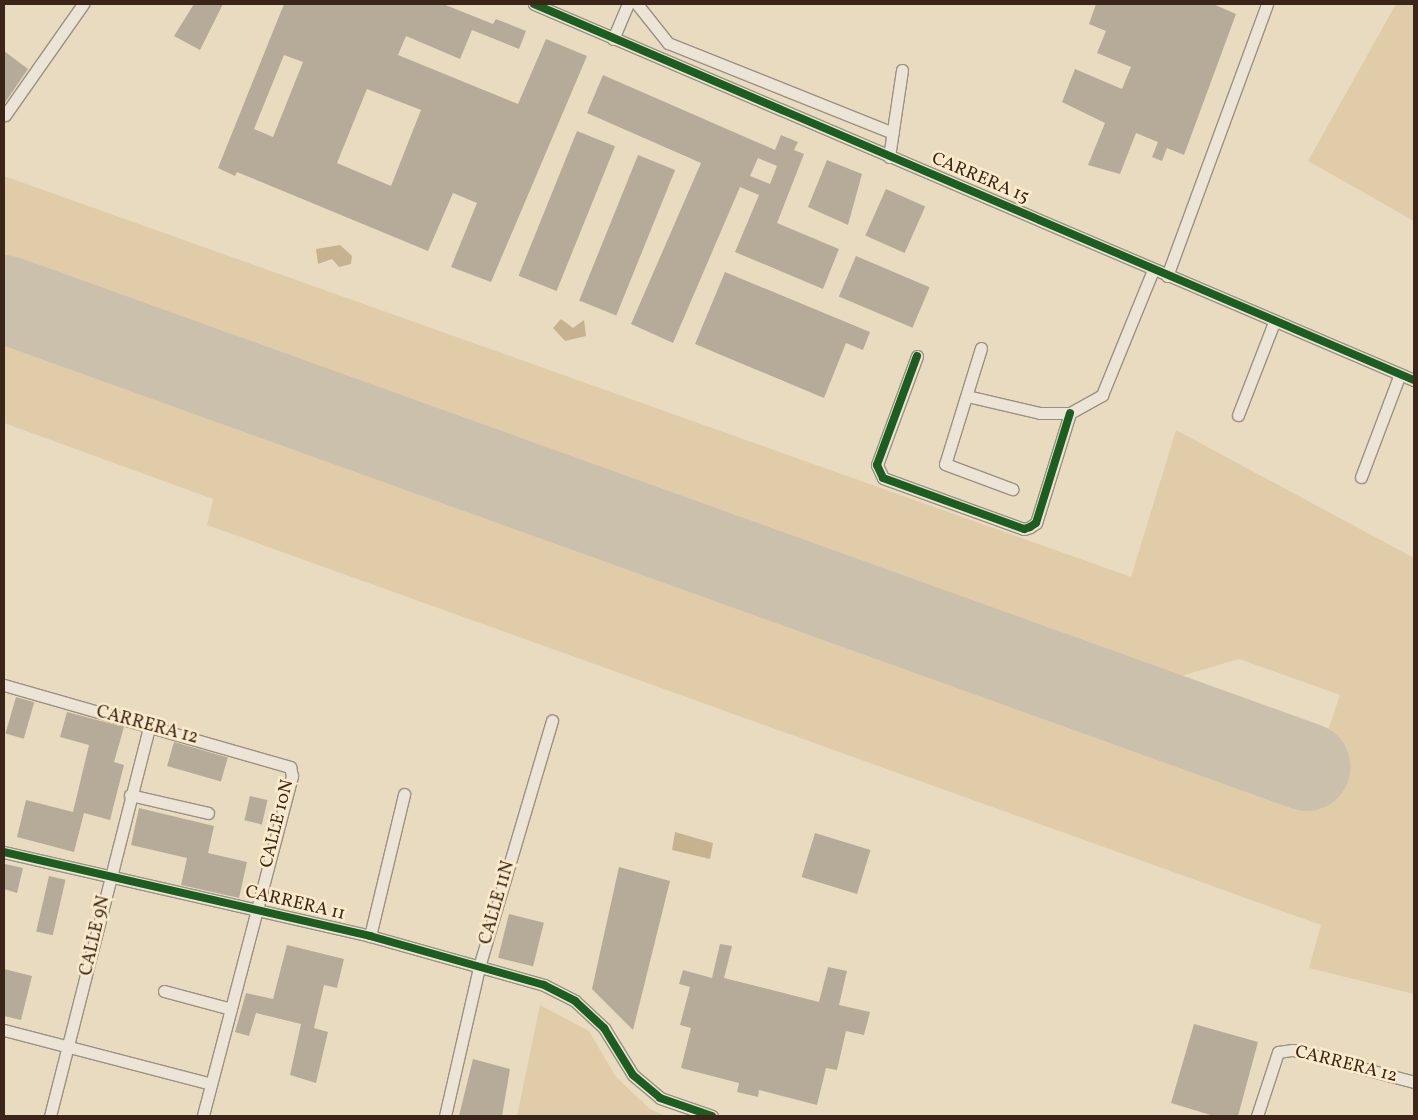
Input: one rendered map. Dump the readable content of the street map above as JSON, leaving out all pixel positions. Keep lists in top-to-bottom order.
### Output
{
  "streets": {
    "street": [
      "CARRERA 15",
      "CARRERA 12",
      "CALLE 10N",
      "CALLE 11N",
      "CARRERA 11",
      "CALLE 9N"
    ]
  },
  "crossings": [
    ["CARRERA 12", "CALLE 10N"],
    ["CARRERA 12", "CALLE 9N"],
    ["CALLE 10N", "CARRERA 11"],
    ["CALLE 11N", "CARRERA 11"],
    ["CARRERA 11", "CALLE 9N"]
  ]
}
